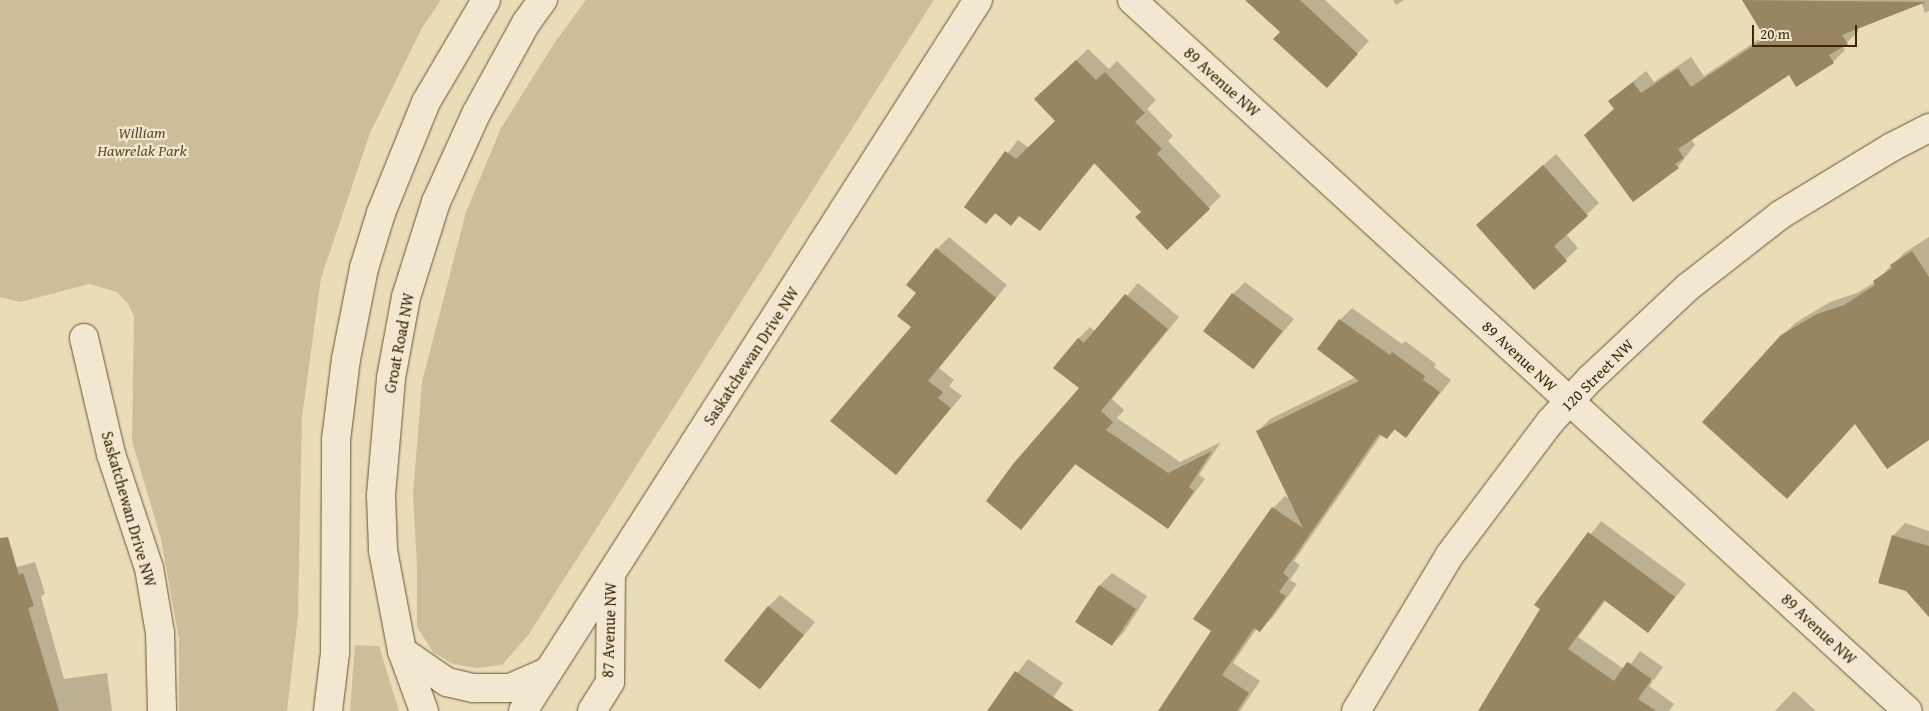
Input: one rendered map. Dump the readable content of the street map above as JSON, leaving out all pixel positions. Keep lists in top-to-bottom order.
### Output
{
  "streets": {
    "street": [
      "89 Avenue NW",
      "Groat Road NW",
      "Saskatchewan Drive NW",
      "120 Street NW",
      "87 Avenue NW"
    ]
  },
  "crossings": [
    ["89 Avenue NW", "120 Street NW"],
    ["Saskatchewan Drive NW", "87 Avenue NW"]
  ],
  "parks": ["William Hawrelak Park"],
  "scale_bar": "20 m"
}
